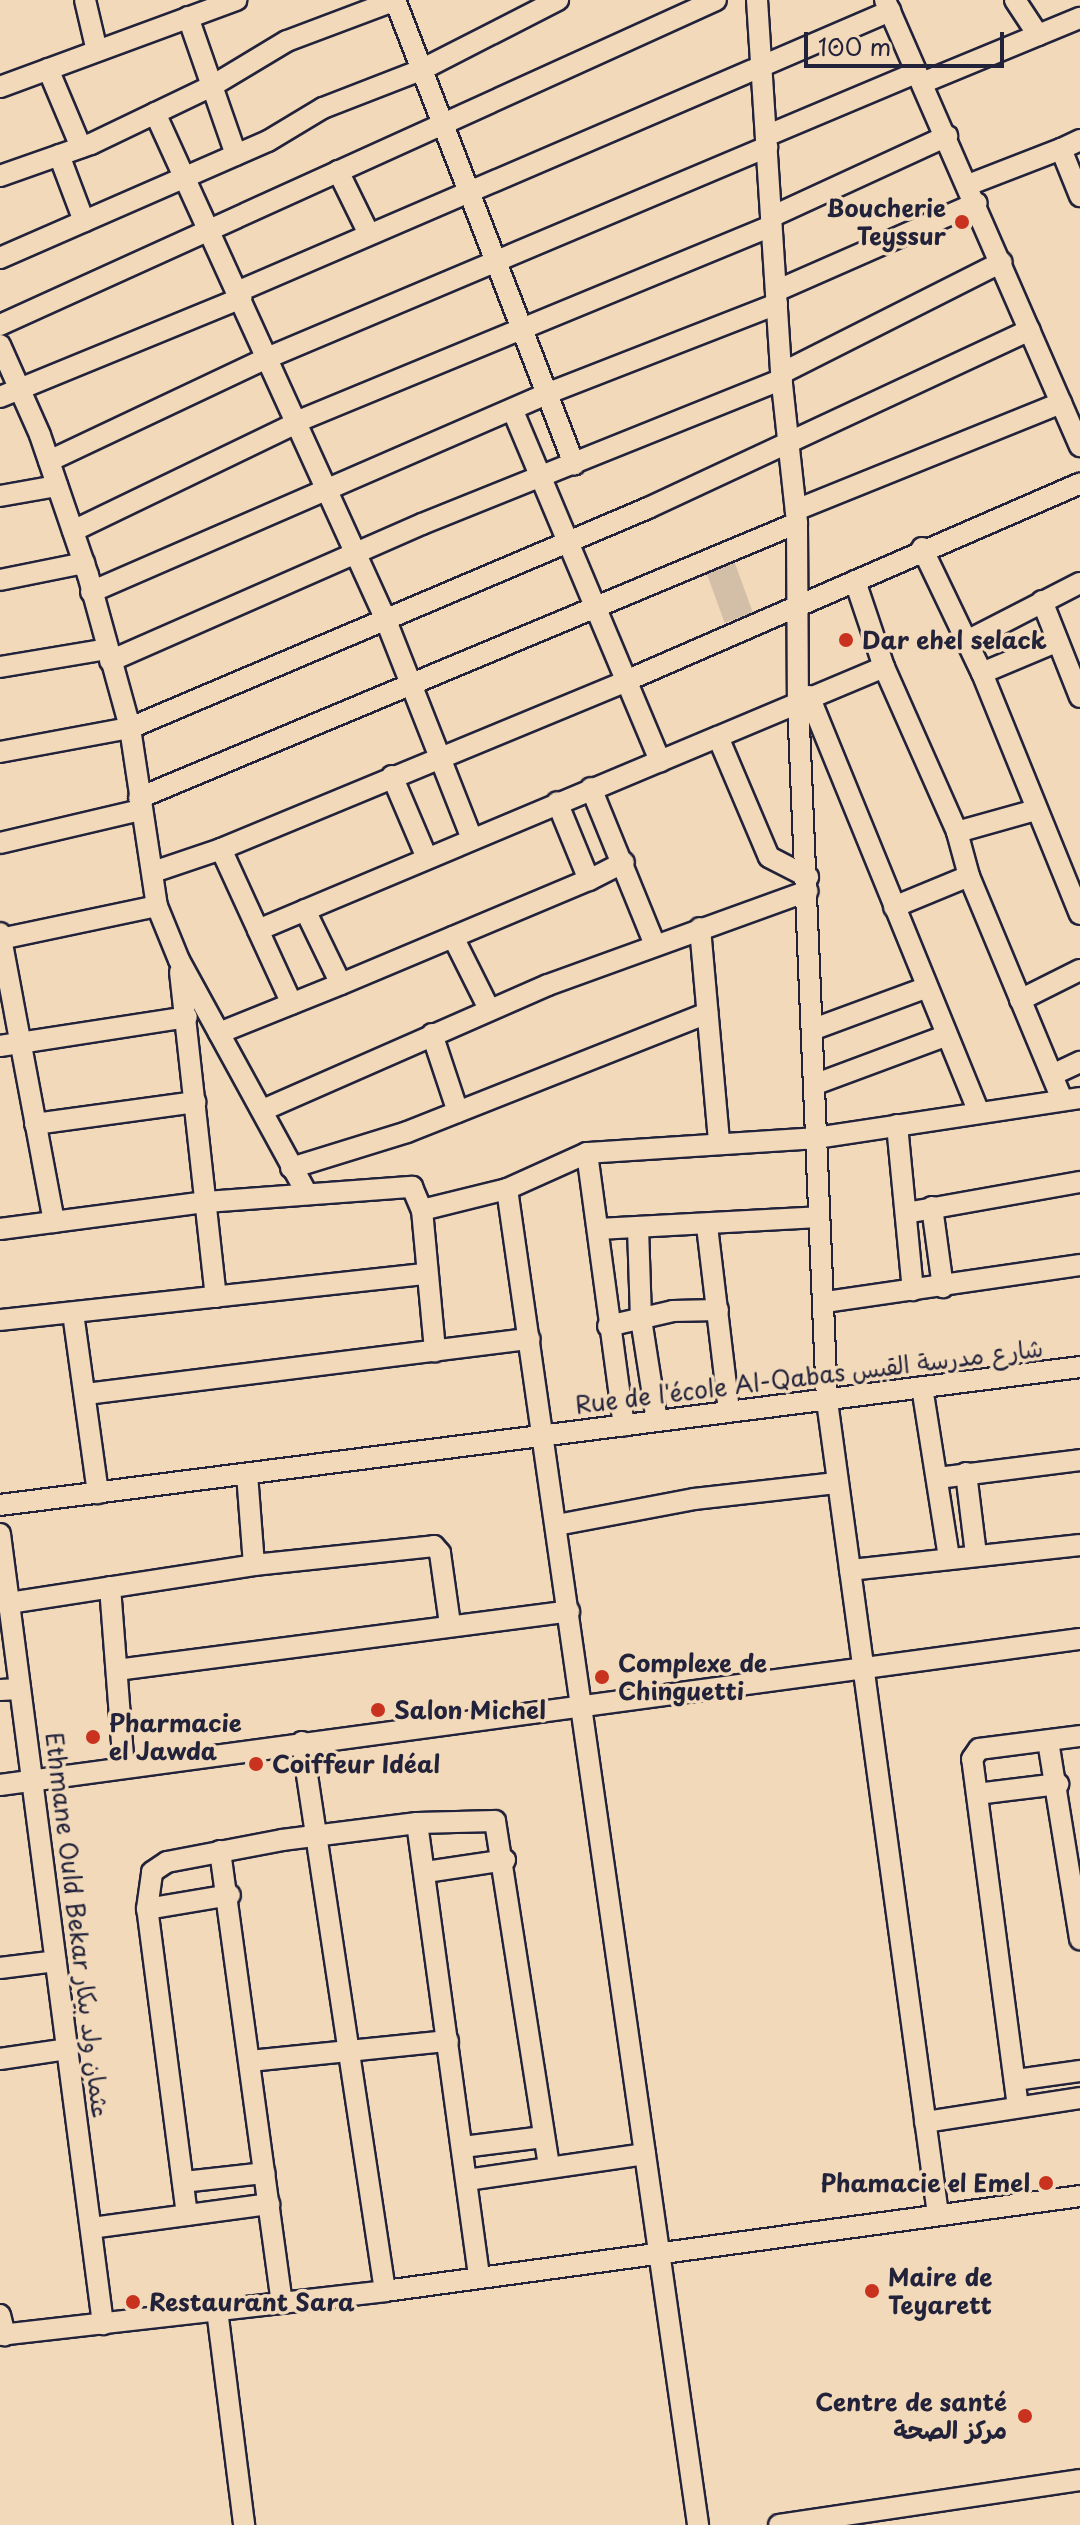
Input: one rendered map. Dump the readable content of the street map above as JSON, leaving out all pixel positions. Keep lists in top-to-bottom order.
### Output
{
  "streets": {
    "street": ["Rue de l'école Al-Qabas شارع مدرسة القبس", "Ethmane Ould Bekar عثمان ولد بيكار"]
  },
  "places": [
    "Boucherie Teyssur",
    "Dar ehel selack",
    "Complexe de Chinguetti",
    "Salon Michel",
    "Pharmacie el Jawda",
    "Coiffeur Idéal",
    "Phamacie el Emel",
    "Maire de Teyarett",
    "Restaurant Sara",
    "Centre de santé مركز الصحة"
  ],
  "scale_bar": "100 m"
}
